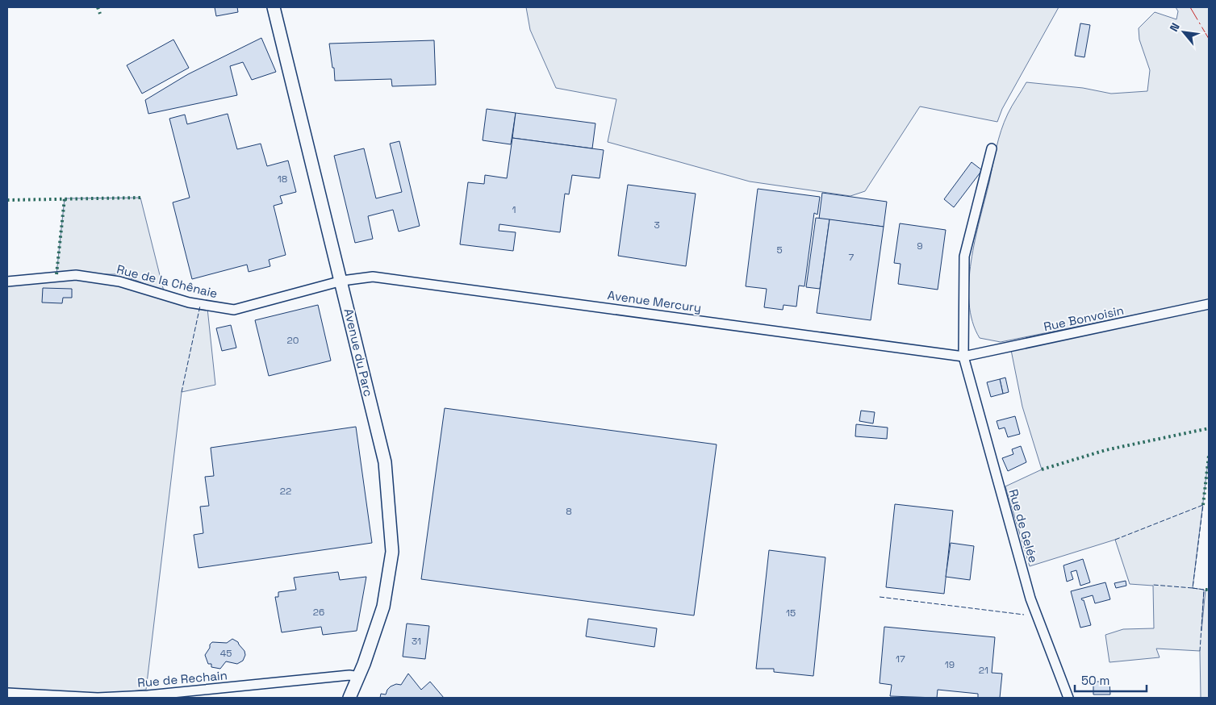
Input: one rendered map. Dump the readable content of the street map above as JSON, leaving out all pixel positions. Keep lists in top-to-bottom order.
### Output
{
  "streets": {
    "street": [
      "Rue de la Chênaie",
      "Avenue Mercury",
      "Rue Bonvoisin",
      "Avenue du Parc",
      "Rue de Gelée",
      "Rue de Rechain"
    ]
  },
  "crossings": [
    ["Rue de la Chênaie", "Avenue Mercury"],
    ["Rue de la Chênaie", "Avenue du Parc"],
    ["Avenue Mercury", "Rue Bonvoisin"],
    ["Avenue Mercury", "Avenue du Parc"],
    ["Avenue Mercury", "Rue de Gelée"],
    ["Rue Bonvoisin", "Rue de Gelée"],
    ["Avenue du Parc", "Rue de Rechain"]
  ],
  "house_numbers": [
    "18",
    "1",
    "3",
    "9",
    "5",
    "7",
    "20",
    "22",
    "8",
    "26",
    "15",
    "31",
    "45",
    "17",
    "19",
    "21"
  ],
  "scale_bar": "50 m",
  "north": "top left"
}
